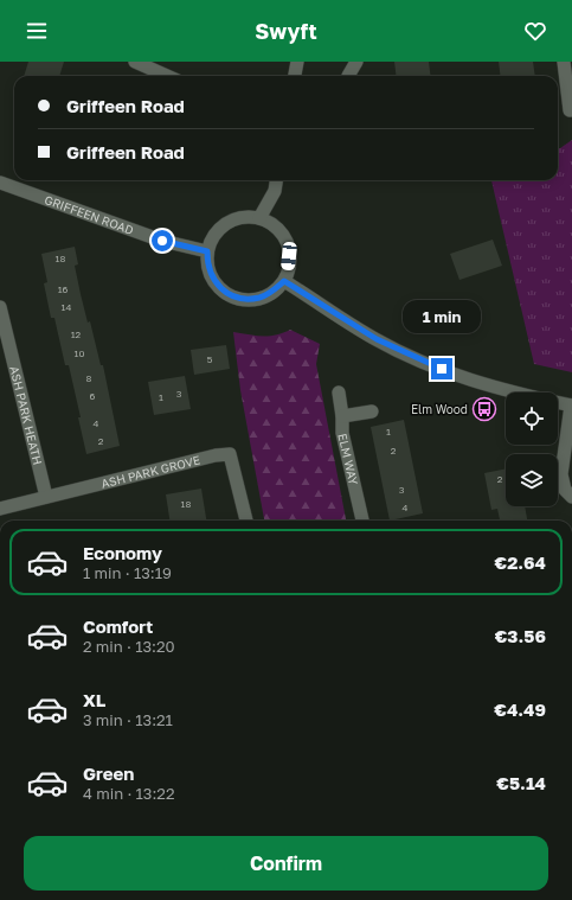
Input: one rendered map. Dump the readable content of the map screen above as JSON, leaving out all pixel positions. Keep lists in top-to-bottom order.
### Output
{
  "streets": {
    "street": [
      "GRIFFEEN ROAD",
      "ASH PARK HEATH",
      "ELM WAY",
      "ASH PARK GROVE"
    ]
  },
  "crossings": [
    ["ASH PARK HEATH", "ASH PARK GROVE"]
  ],
  "places": {
    "bus stop": ["Elm Wood"]
  },
  "house_numbers": [
    "18",
    "16",
    "14",
    "12",
    "10",
    "5",
    "8",
    "3",
    "6",
    "1",
    "4",
    "1",
    "2",
    "2",
    "2",
    "3",
    "18",
    "4"
  ],
  "page": {
    "header": "Swyft",
    "banner": ["Griffeen Road", "Griffeen Road"],
    "bubble": "1 min",
    "list": [
      {
        "name": "Economy",
        "note": "1 min · 13:19",
        "value": "€2.64"
      },
      {
        "name": "Comfort",
        "note": "2 min · 13:20",
        "value": "€3.56"
      },
      {
        "name": "XL",
        "note": "3 min · 13:21",
        "value": "€4.49"
      },
      {
        "name": "Green",
        "note": "4 min · 13:22",
        "value": "€5.14"
      }
    ],
    "buttons": "Confirm"
  }
}
